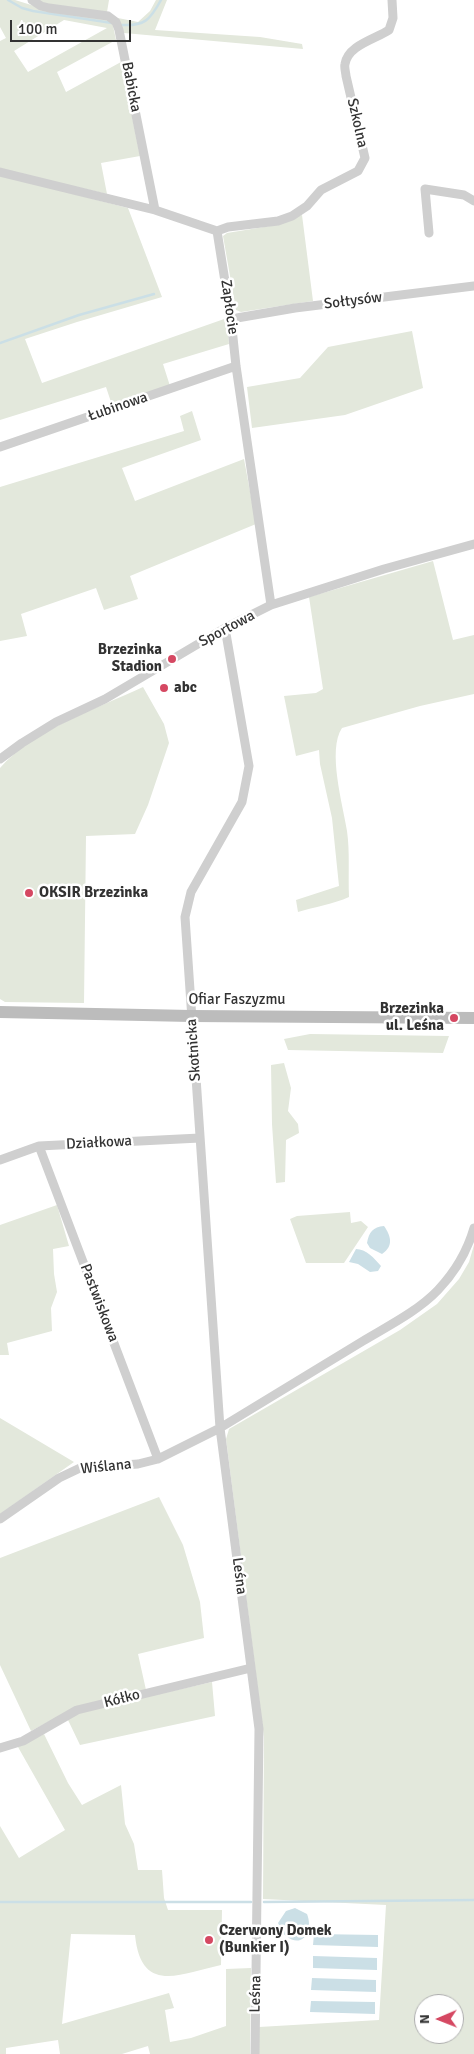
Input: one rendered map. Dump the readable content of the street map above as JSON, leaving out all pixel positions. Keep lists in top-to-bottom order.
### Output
{
  "streets": {
    "street": [
      "Babicka",
      "Szkolna",
      "Sołtysów",
      "Zapłocie",
      "Łubinowa",
      "Sportowa",
      "Ofiar Faszyzmu",
      "Skotnicka",
      "Działkowa",
      "Pastwiskowa",
      "Wiślana",
      "Leśna",
      "Kółko"
    ]
  },
  "crossings": [
    ["Szkolna", "Zapłocie"],
    ["Sołtysów", "Zapłocie"],
    ["Zapłocie", "Łubinowa"],
    ["Zapłocie", "Sportowa"],
    ["Sportowa", "Skotnicka"],
    ["Ofiar Faszyzmu", "Skotnicka"],
    ["Skotnicka", "Działkowa"],
    ["Skotnicka", "Wiślana"],
    ["Skotnicka", "Leśna"],
    ["Działkowa", "Pastwiskowa"],
    ["Pastwiskowa", "Wiślana"],
    ["Wiślana", "Leśna"],
    ["Leśna", "Kółko"]
  ],
  "places": [
    "Brzezinka Stadion",
    "abc",
    "OKSIR Brzezinka",
    "Brzezinka ul. Leśna",
    "Czerwony Domek (Bunkier I)"
  ],
  "scale_bar": "100 m",
  "north": "left"
}
